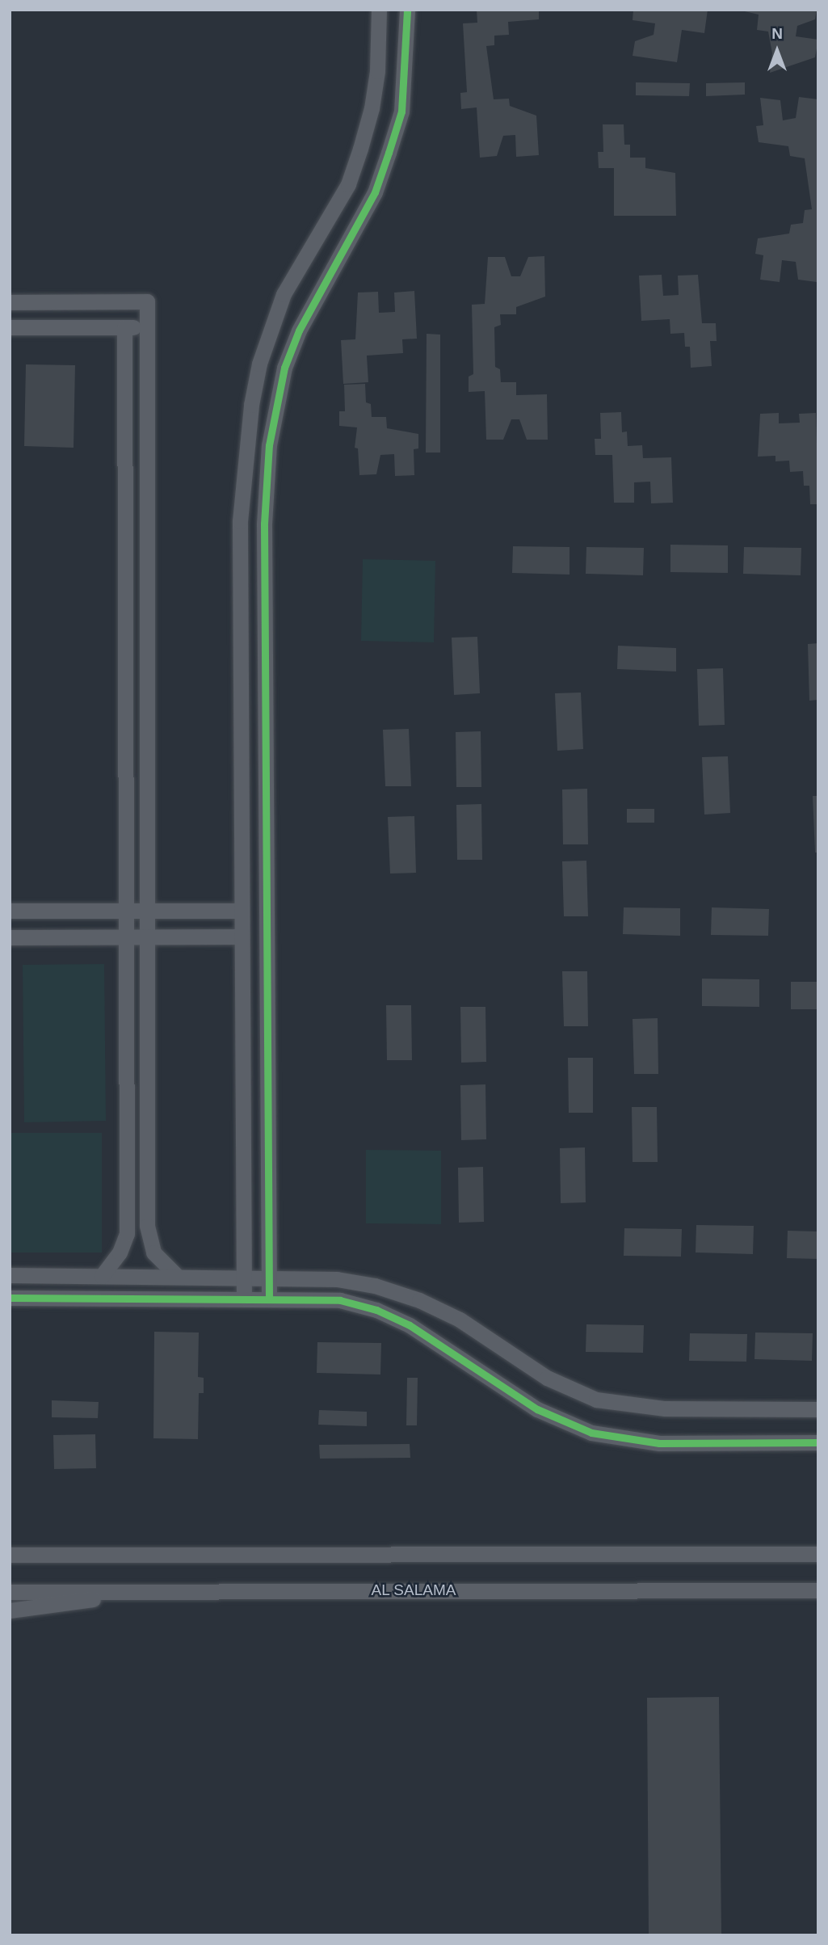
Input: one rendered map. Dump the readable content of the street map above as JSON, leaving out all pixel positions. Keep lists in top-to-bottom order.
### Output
{
  "streets": {
    "street": ["AL SALAMA"]
  },
  "north": "top"
}
